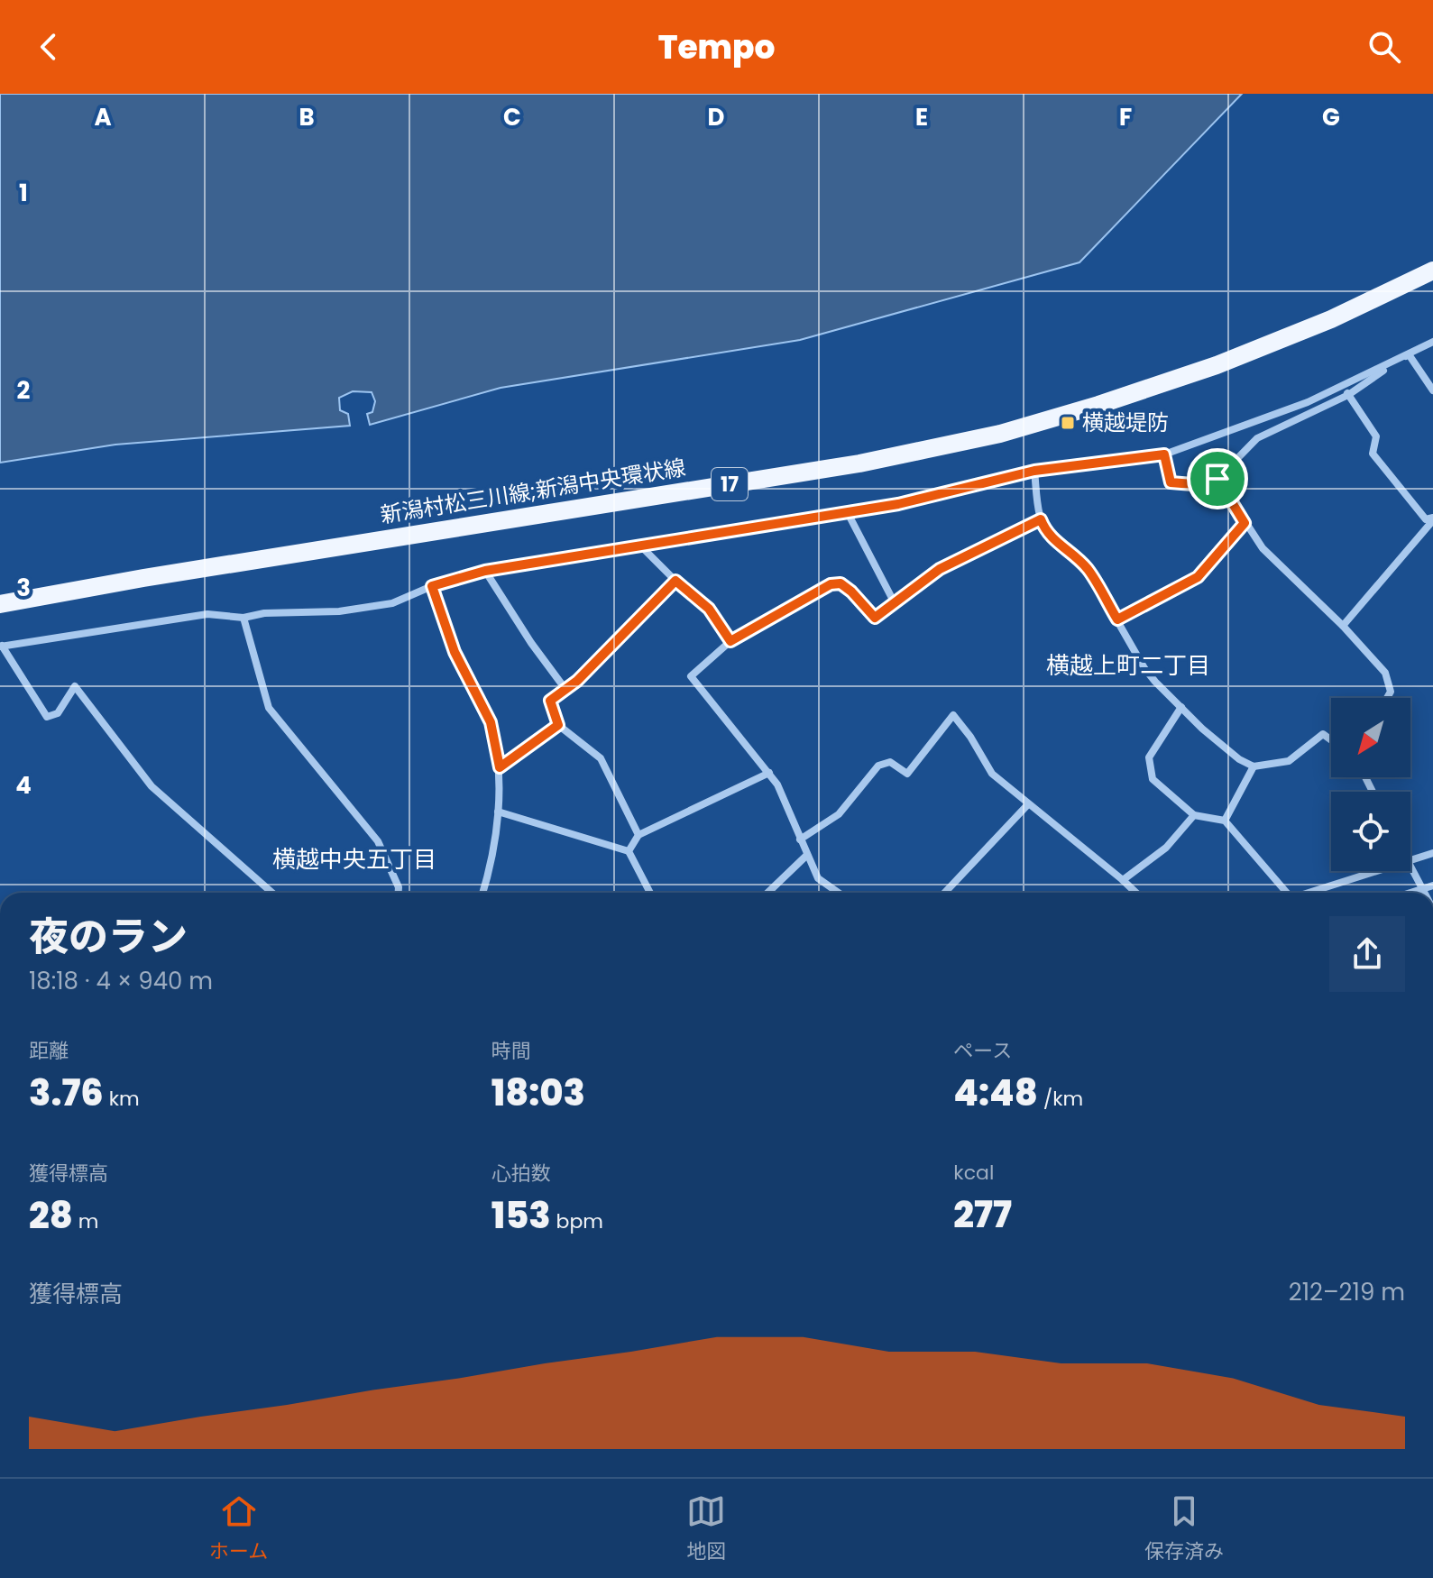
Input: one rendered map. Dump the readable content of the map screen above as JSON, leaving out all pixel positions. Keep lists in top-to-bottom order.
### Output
{
  "streets": {
    "main road": ["17", "新潟村松三川線;新潟中央環状線"]
  },
  "districts": ["横越上町二丁目", "横越中央五丁目"],
  "places": {
    "transit": ["横越堤防"]
  },
  "north": "bottom left",
  "page": {
    "header": "Tempo",
    "heading": ["夜のラン", "18:18 · 4 × 940 m"],
    "stats": [
      ["距離", "3.76 km"],
      ["時間", "18:03"],
      ["ペース", "4:48 /km"],
      ["獲得標高", "28 m"],
      ["心拍数", "153 bpm"],
      ["kcal", "277"]
    ],
    "chart": ["獲得標高", "212–219 m"],
    "tabs": ["ホーム", "地図", "保存済み"]
  },
  "grid": {
    "columns": [
      "A",
      "B",
      "C",
      "D",
      "E",
      "F",
      "G"
    ],
    "rows": [
      "1",
      "2",
      "3",
      "4"
    ]
  }
}
